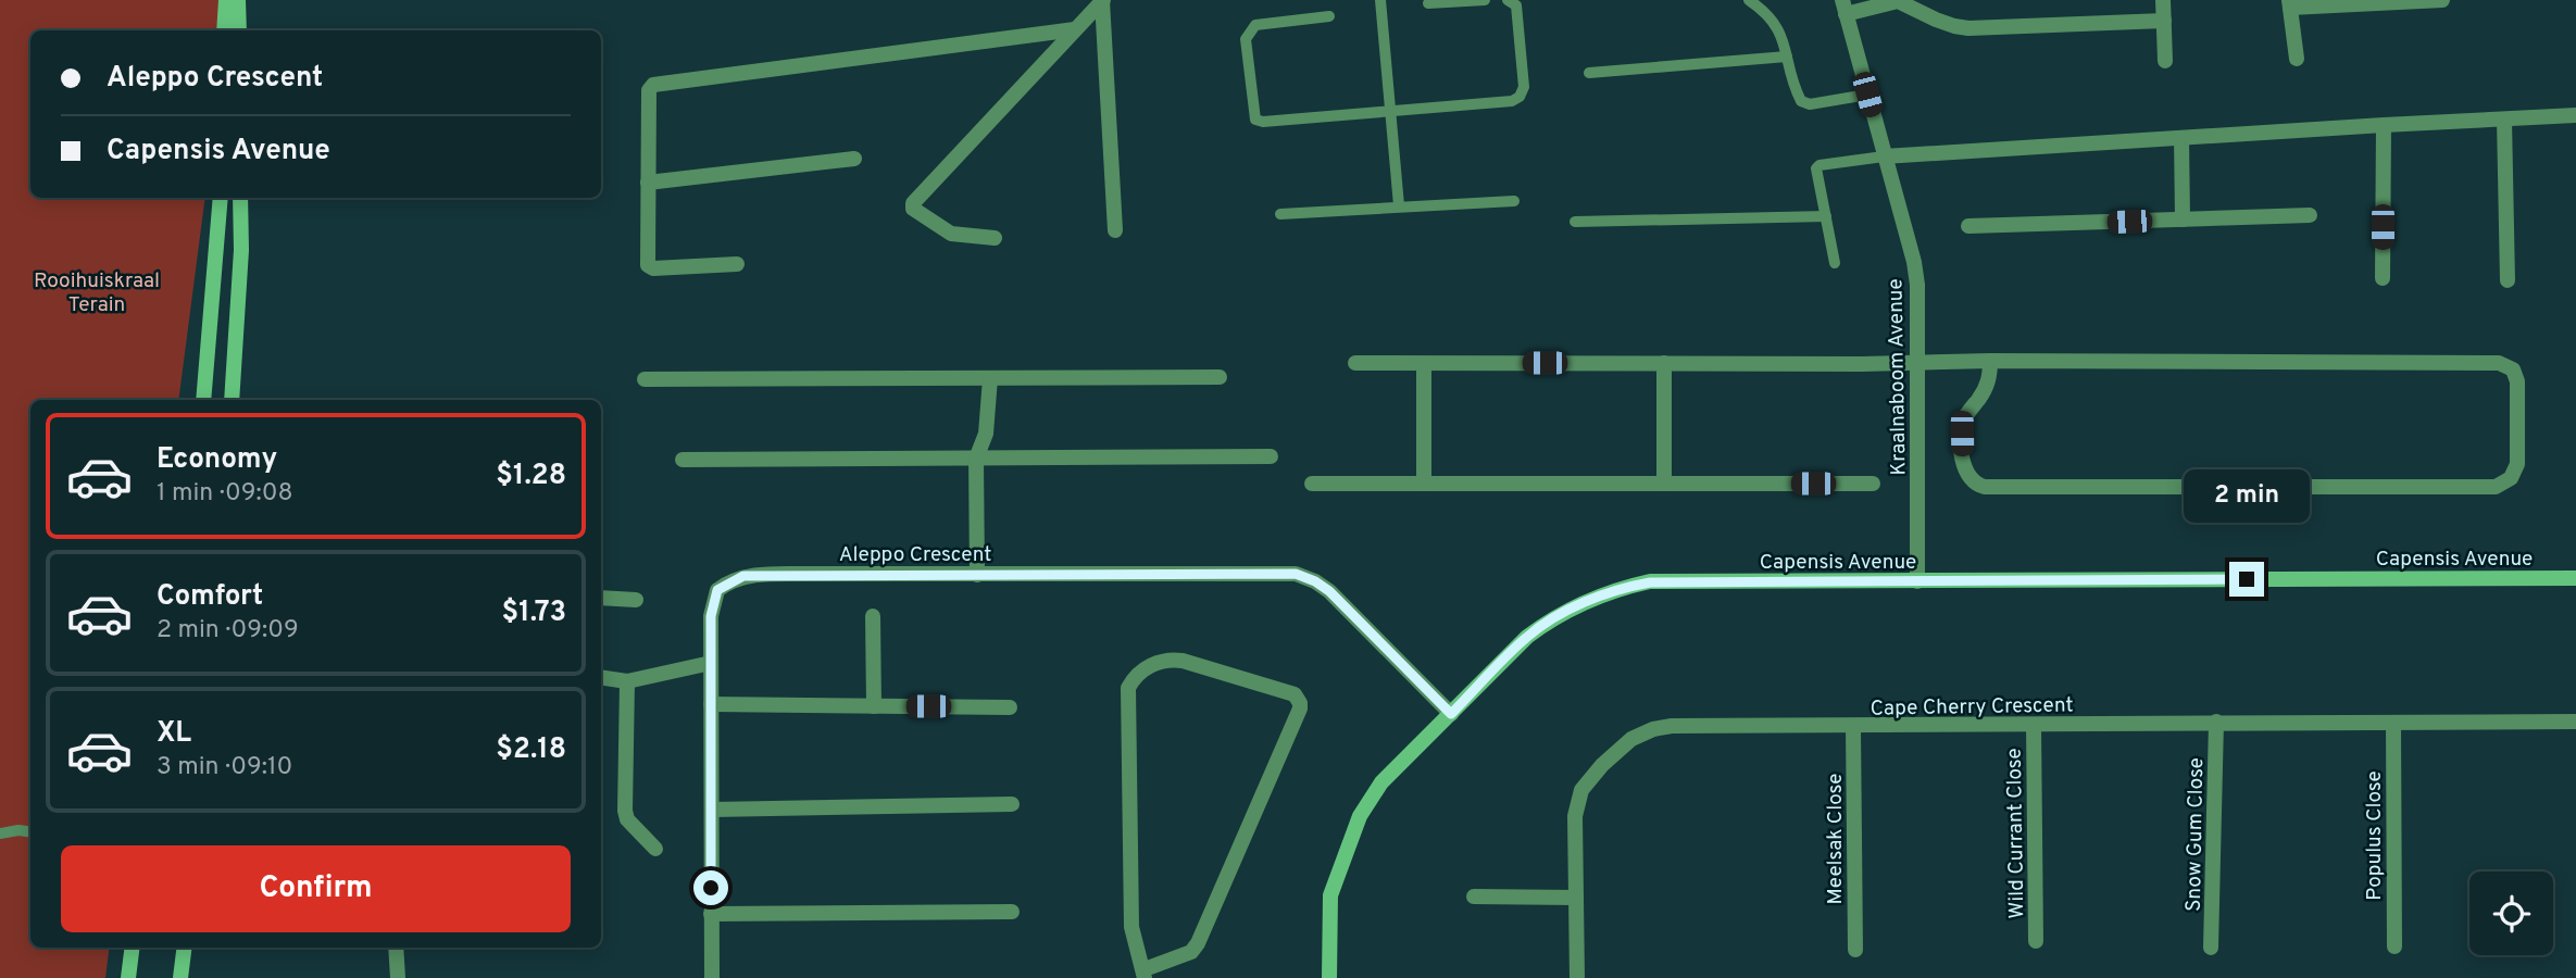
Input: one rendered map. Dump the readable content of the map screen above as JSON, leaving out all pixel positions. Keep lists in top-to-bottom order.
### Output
{
  "streets": {
    "street": [
      "Kraalnaboom Avenue",
      "Aleppo Crescent",
      "Capensis Avenue",
      "Cape Cherry Crescent",
      "Wild Currant Close",
      "Snow Gum Close",
      "Populus Close",
      "Meelsak Close"
    ]
  },
  "crossings": [
    ["Kraalnaboom Avenue", "Capensis Avenue"],
    ["Aleppo Crescent", "Capensis Avenue"],
    ["Cape Cherry Crescent", "Wild Currant Close"],
    ["Cape Cherry Crescent", "Snow Gum Close"],
    ["Cape Cherry Crescent", "Populus Close"],
    ["Cape Cherry Crescent", "Meelsak Close"]
  ],
  "parks": ["Rooihuiskraal Terain"],
  "page": {
    "banner": ["Aleppo Crescent", "Capensis Avenue"],
    "list": [
      {
        "name": "Economy",
        "note": "1 min · 09:08",
        "value": "$1.28"
      },
      {
        "name": "Comfort",
        "note": "2 min · 09:09",
        "value": "$1.73"
      },
      {
        "name": "XL",
        "note": "3 min · 09:10",
        "value": "$2.18"
      }
    ],
    "bubble": "2 min",
    "buttons": "Confirm"
  }
}
